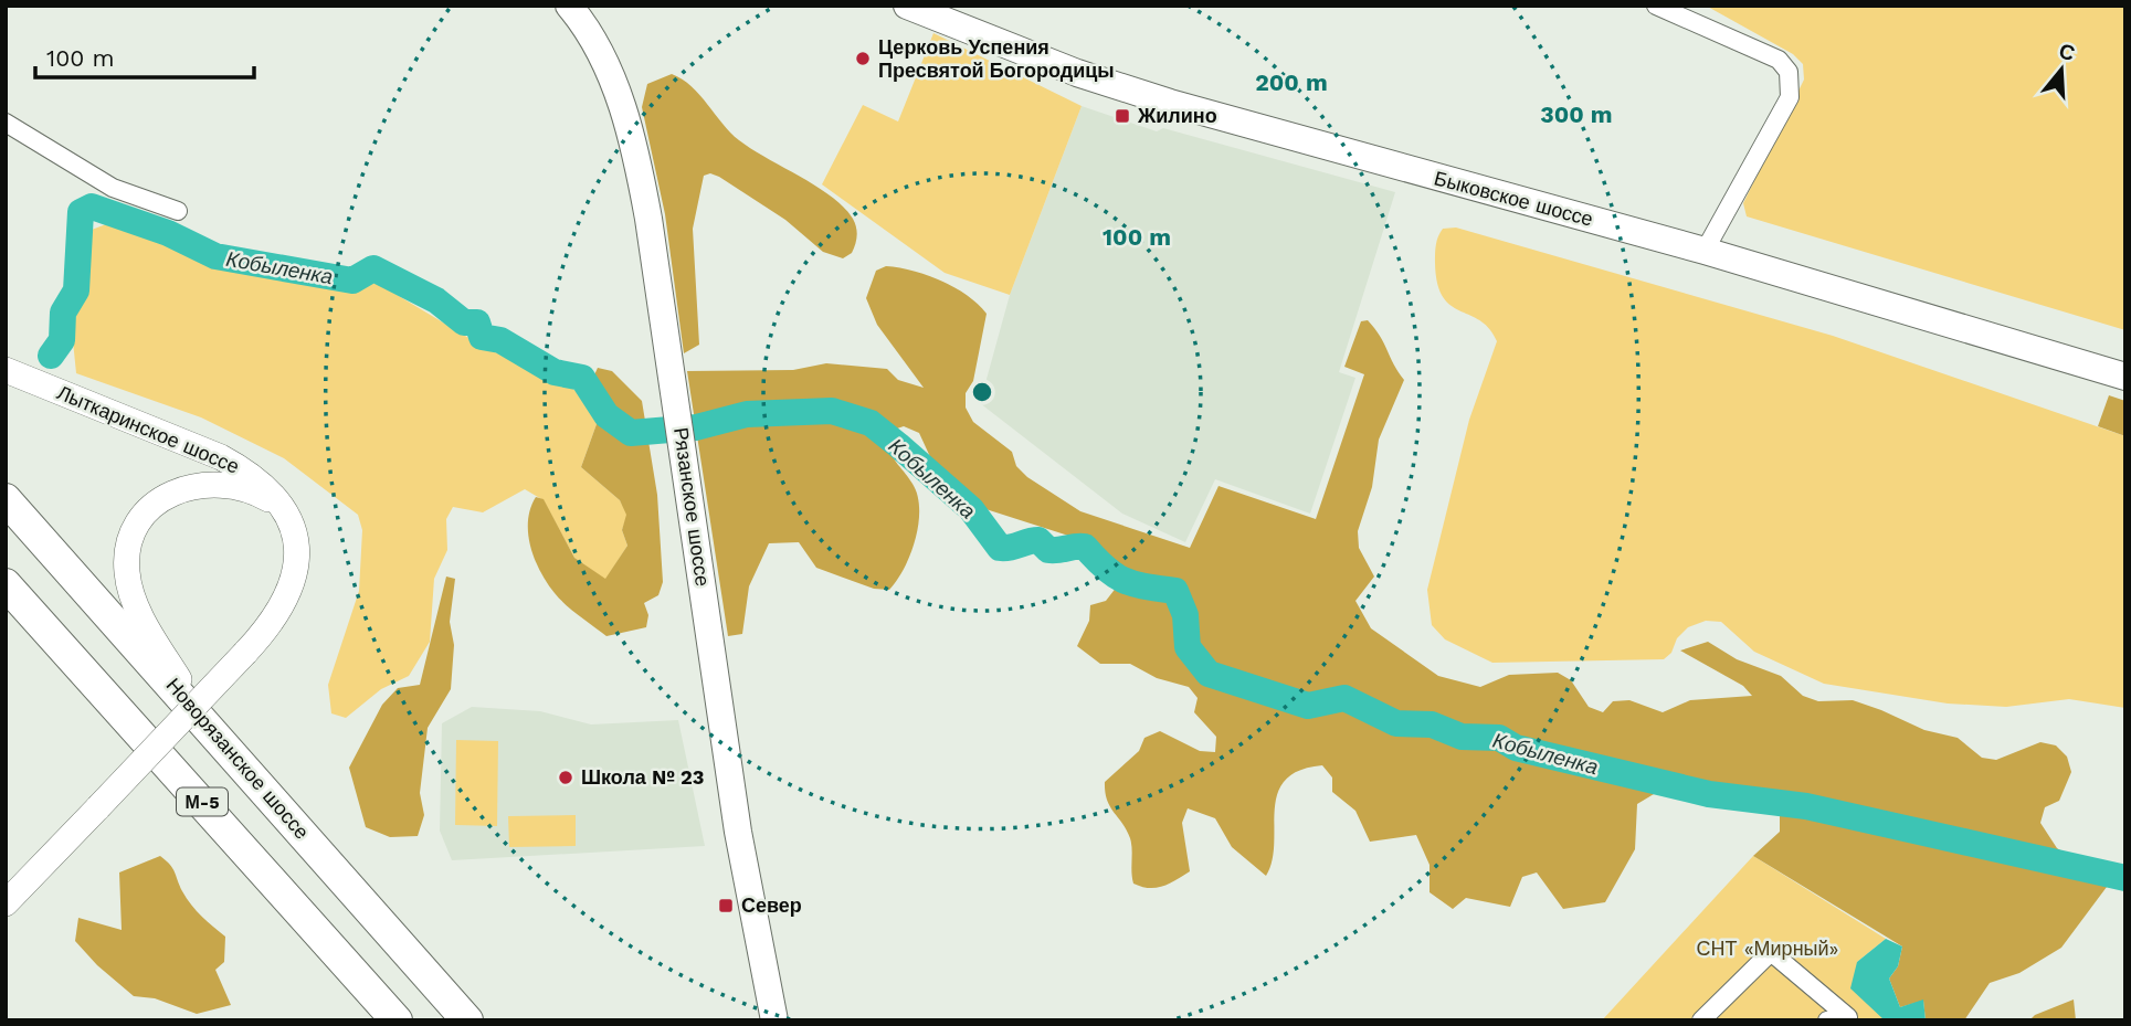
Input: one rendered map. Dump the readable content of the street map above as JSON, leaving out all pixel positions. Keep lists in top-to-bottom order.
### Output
{
  "streets": {
    "highway": ["Новорязанское шоссе", "М-5"],
    "main road": ["Быковское шоссе", "Лыткаринское шоссе", "Рязанское шоссе"]
  },
  "crossings": [
    ["Лыткаринское шоссе", "Новорязанское шоссе"]
  ],
  "water": ["Кобыленка"],
  "parks": ["СНТ «Мирный»"],
  "places": {
    "other": ["Церковь Успения Пресвятой Богородицы", "Школа № 23"],
    "transit": ["Жилино", "Север"]
  },
  "scale_bar": "100 m",
  "north": "top",
  "rings": ["200 m", "300 m", "100 m"]
}
